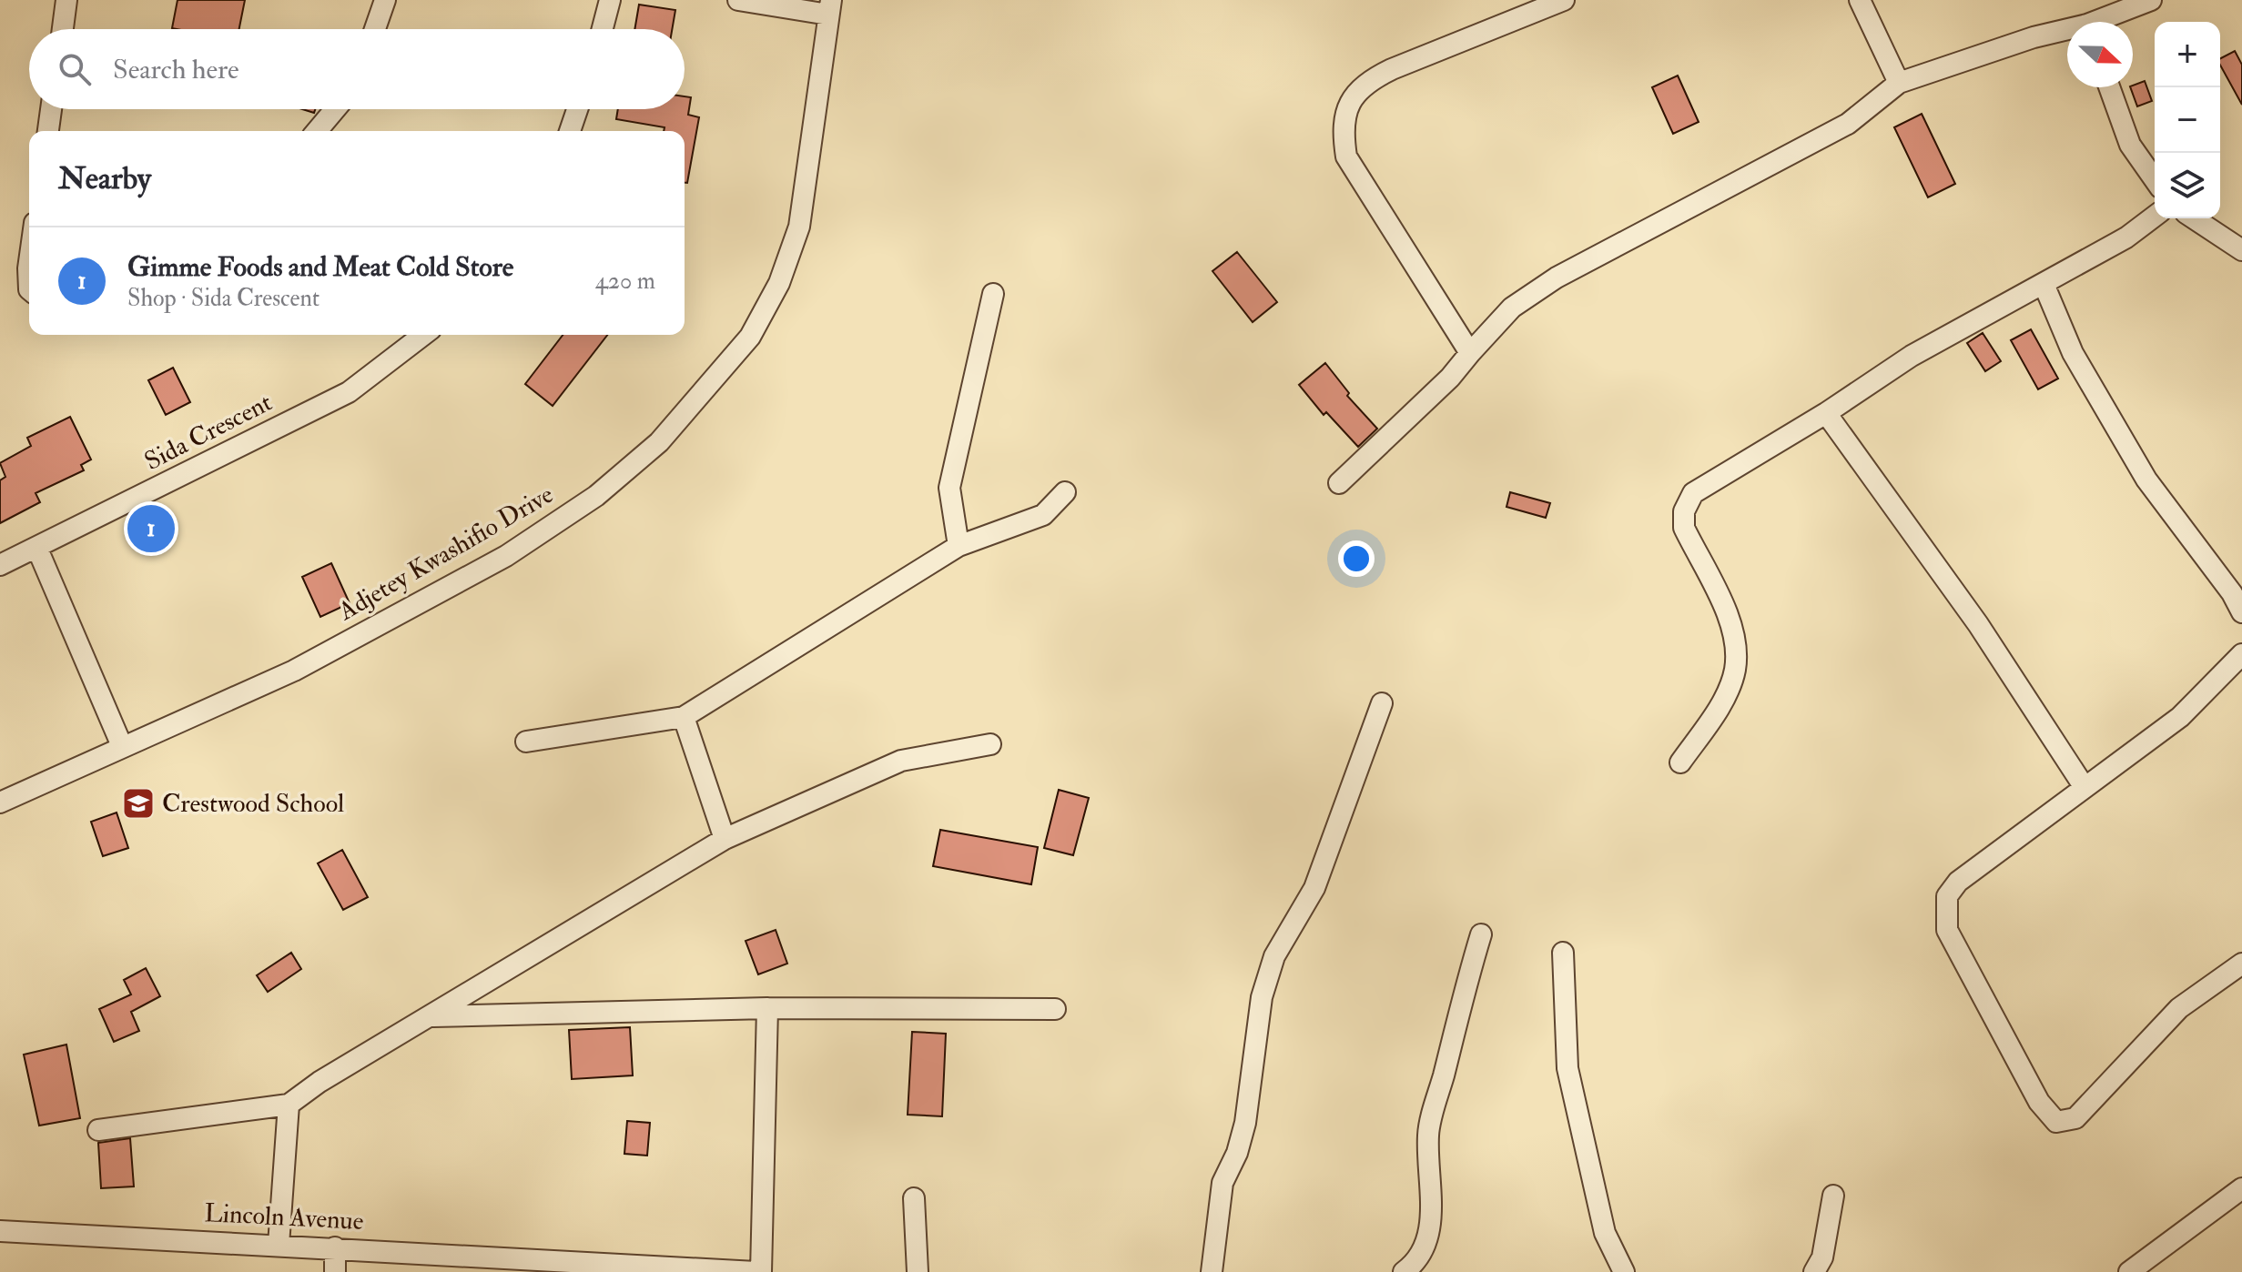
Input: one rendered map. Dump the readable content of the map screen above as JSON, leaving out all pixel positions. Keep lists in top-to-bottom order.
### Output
{
  "streets": {
    "street": ["Sida Crescent", "Adjetey Kwashifio Drive", "Lincoln Avenue"]
  },
  "places": {
    "school or university": ["Crestwood School"]
  },
  "north": "right",
  "page": {
    "map_buttons": ["+", "−"],
    "search": "Search here",
    "heading": "Nearby",
    "list": [
      {
        "mark": "1",
        "name": "Gimme Foods and Meat Cold Store",
        "note": "Shop · Sida Crescent",
        "value": "420 m"
      }
    ],
    "pins": "1"
  }
}
